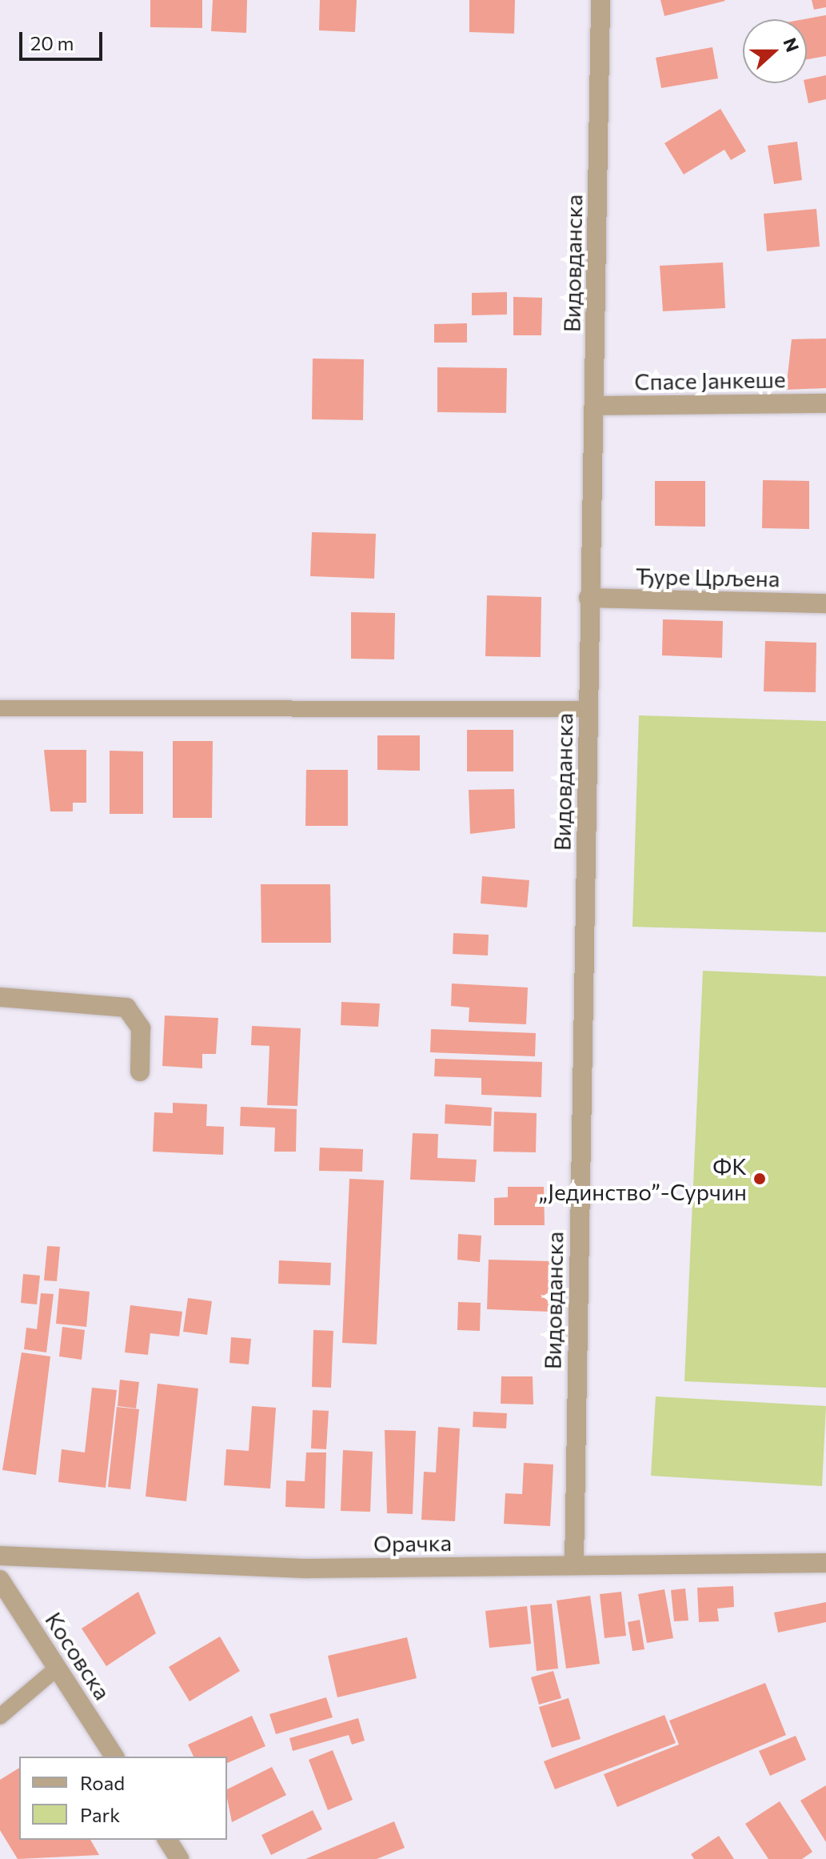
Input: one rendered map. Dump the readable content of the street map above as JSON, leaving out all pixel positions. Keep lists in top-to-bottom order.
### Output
{
  "streets": {
    "street": [
      "Видовданска",
      "Спасе Јанкеше",
      "Ђуре Црљена",
      "Орачка",
      "Косовска"
    ]
  },
  "crossings": [
    ["Видовданска", "Спасе Јанкеше"],
    ["Видовданска", "Ђуре Црљена"],
    ["Видовданска", "Орачка"]
  ],
  "places": ["ФК „Јединство”-Сурчин"],
  "legend": ["Road", "Park"],
  "scale_bar": "20 m",
  "north": "right"
}
